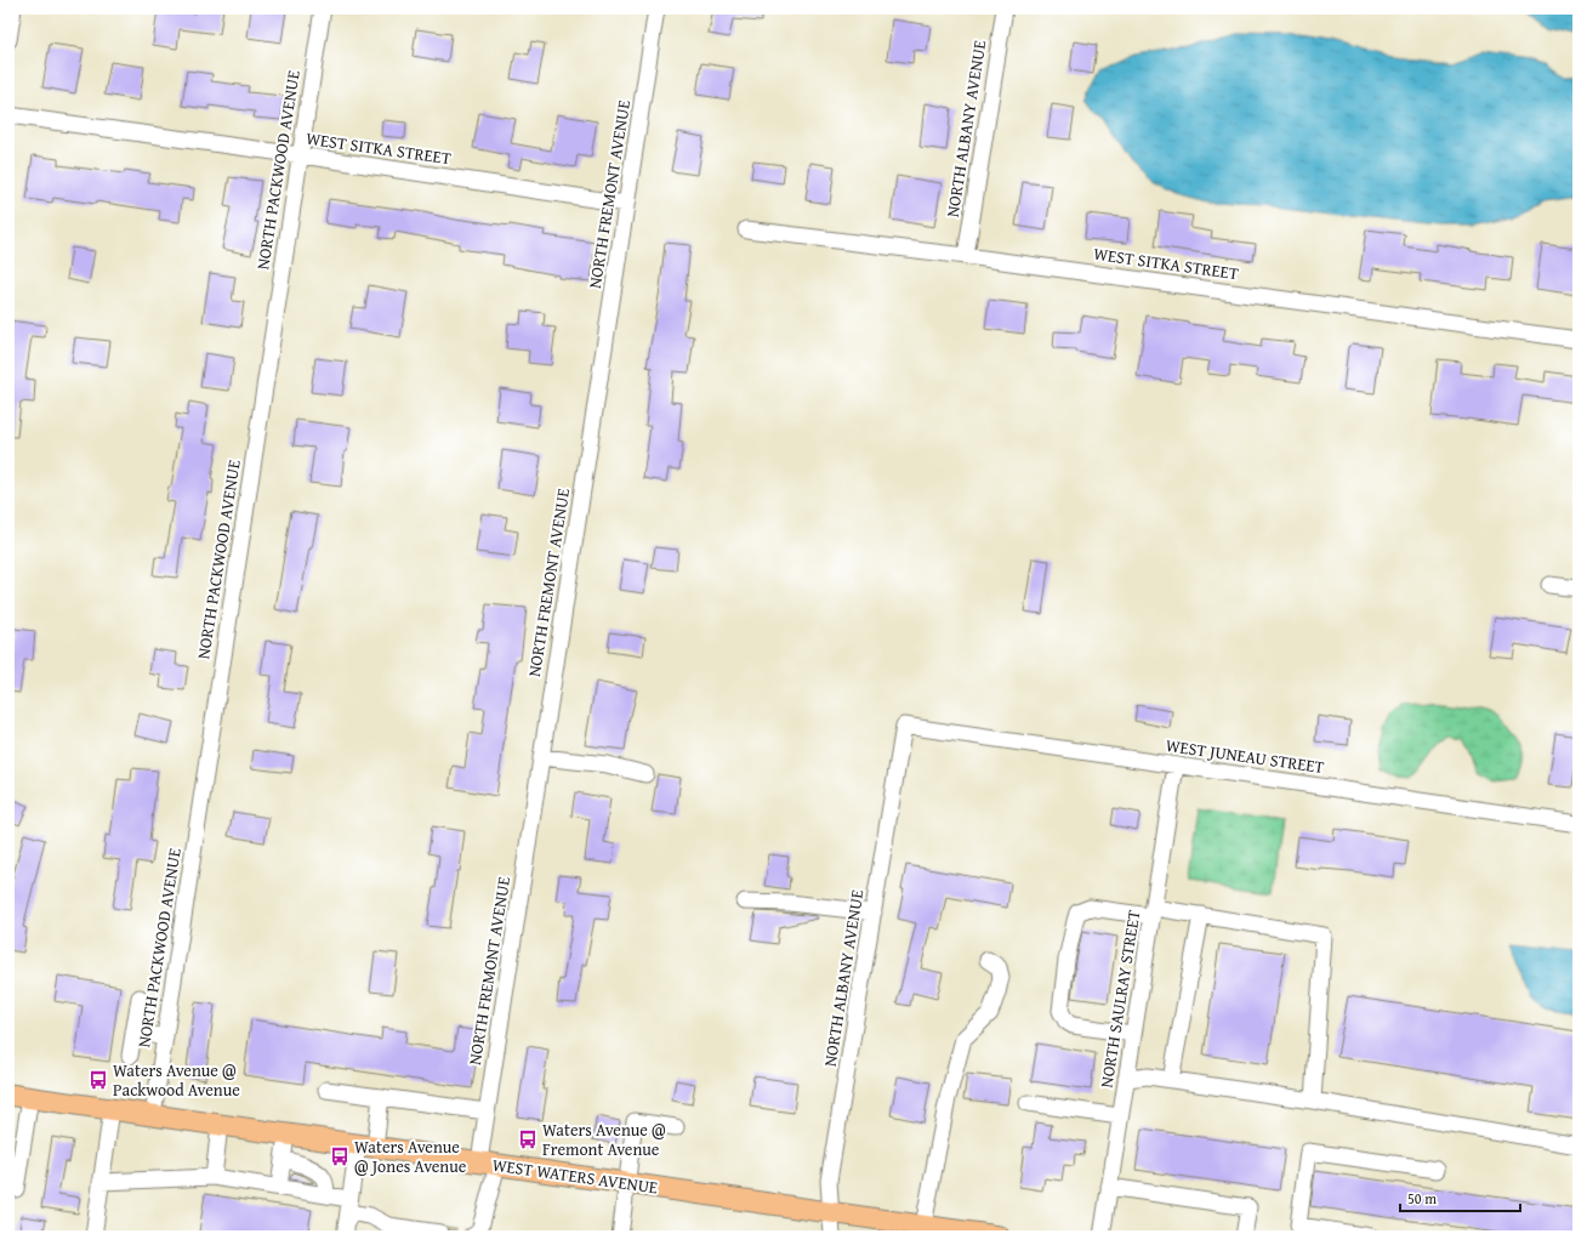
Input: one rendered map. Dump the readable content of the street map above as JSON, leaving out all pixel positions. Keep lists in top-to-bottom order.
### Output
{
  "streets": {
    "main road": ["WEST WATERS AVENUE"],
    "street": [
      "NORTH ALBANY AVENUE",
      "WEST SITKA STREET",
      "NORTH PACKWOOD AVENUE",
      "NORTH FREMONT AVENUE",
      "WEST JUNEAU STREET",
      "NORTH SAULRAY STREET"
    ]
  },
  "crossings": [
    ["NORTH ALBANY AVENUE", "WEST SITKA STREET"],
    ["NORTH ALBANY AVENUE", "WEST JUNEAU STREET"],
    ["NORTH ALBANY AVENUE", "WEST WATERS AVENUE"],
    ["WEST SITKA STREET", "NORTH PACKWOOD AVENUE"],
    ["WEST SITKA STREET", "NORTH FREMONT AVENUE"],
    ["NORTH PACKWOOD AVENUE", "WEST WATERS AVENUE"],
    ["NORTH FREMONT AVENUE", "WEST WATERS AVENUE"],
    ["WEST JUNEAU STREET", "NORTH SAULRAY STREET"]
  ],
  "places": {
    "bus stop": ["Waters Avenue @ Packwood Avenue", "Waters Avenue @ Fremont Avenue", "Waters Avenue @ Jones Avenue"]
  },
  "scale_bar": "50 m"
}
